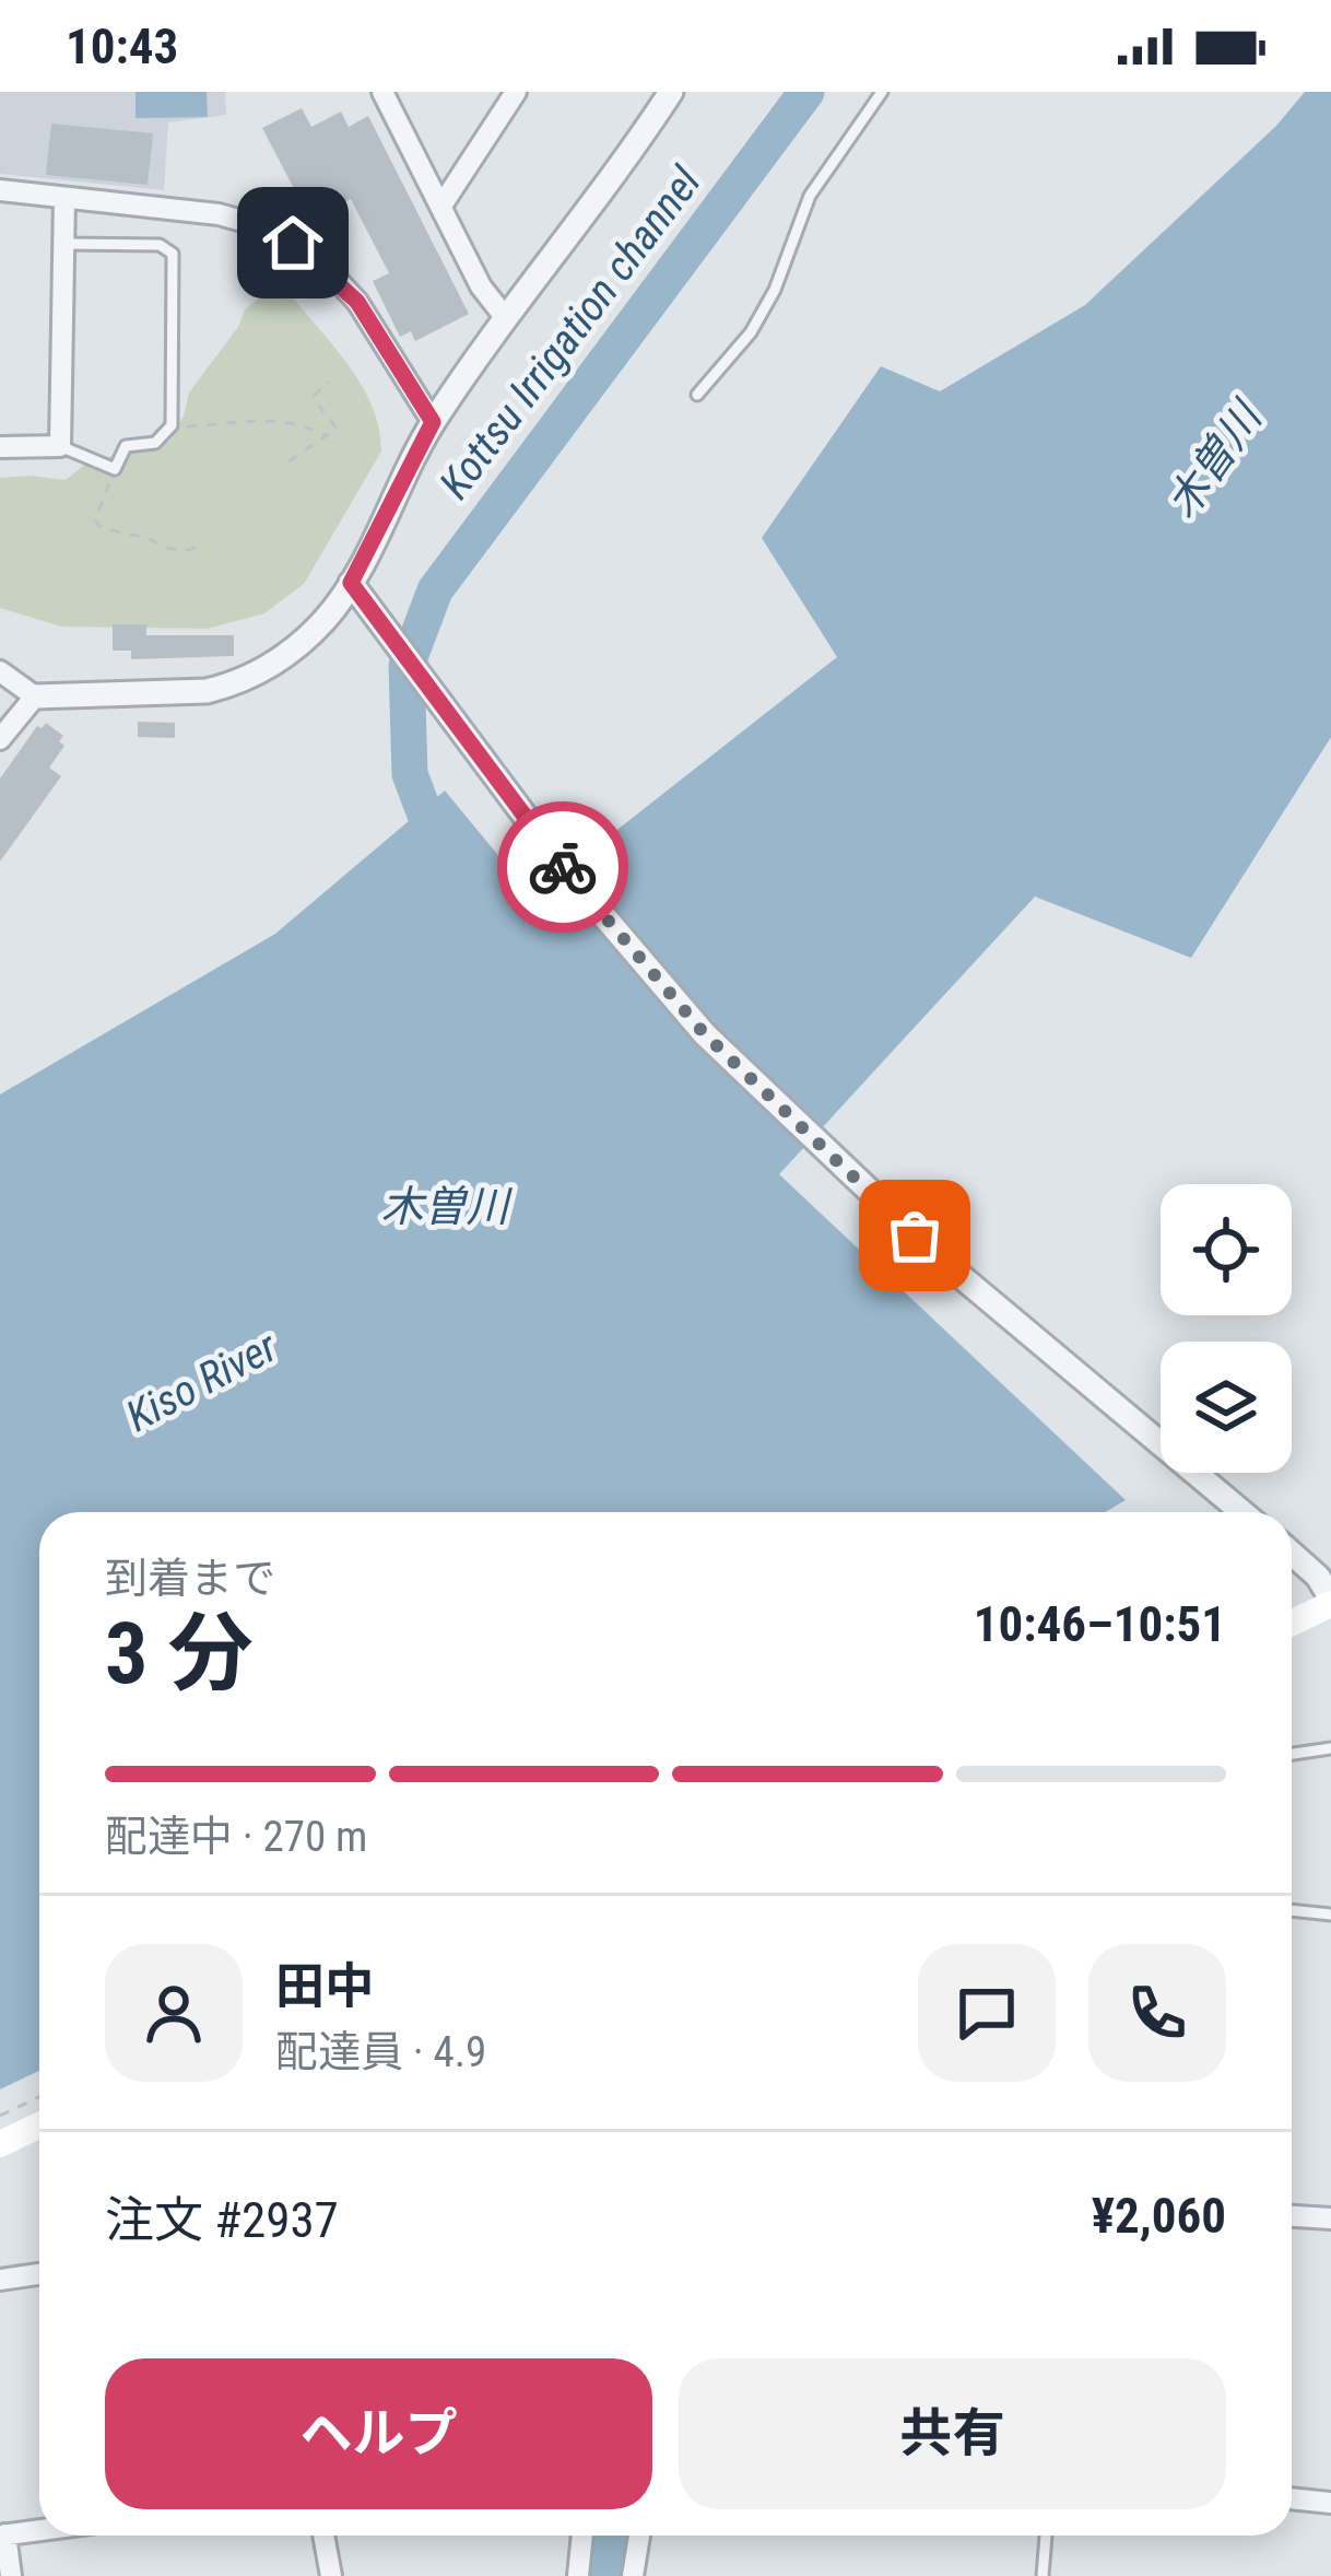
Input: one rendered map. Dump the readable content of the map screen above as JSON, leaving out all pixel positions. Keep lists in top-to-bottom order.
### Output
{
  "water": ["Kottsu Irrigation channel", "木曽川", "Kiso River"],
  "page": {
    "status": "10:43",
    "heading": ["3 分", "到着まで", "10:46–10:51"],
    "panel": [
      "田中",
      "配達員 · 4.9",
      "注文 #2937",
      "¥2,060"
    ],
    "bar": "配達中 · 270 m",
    "buttons": ["ヘルプ", "共有"]
  }
}
